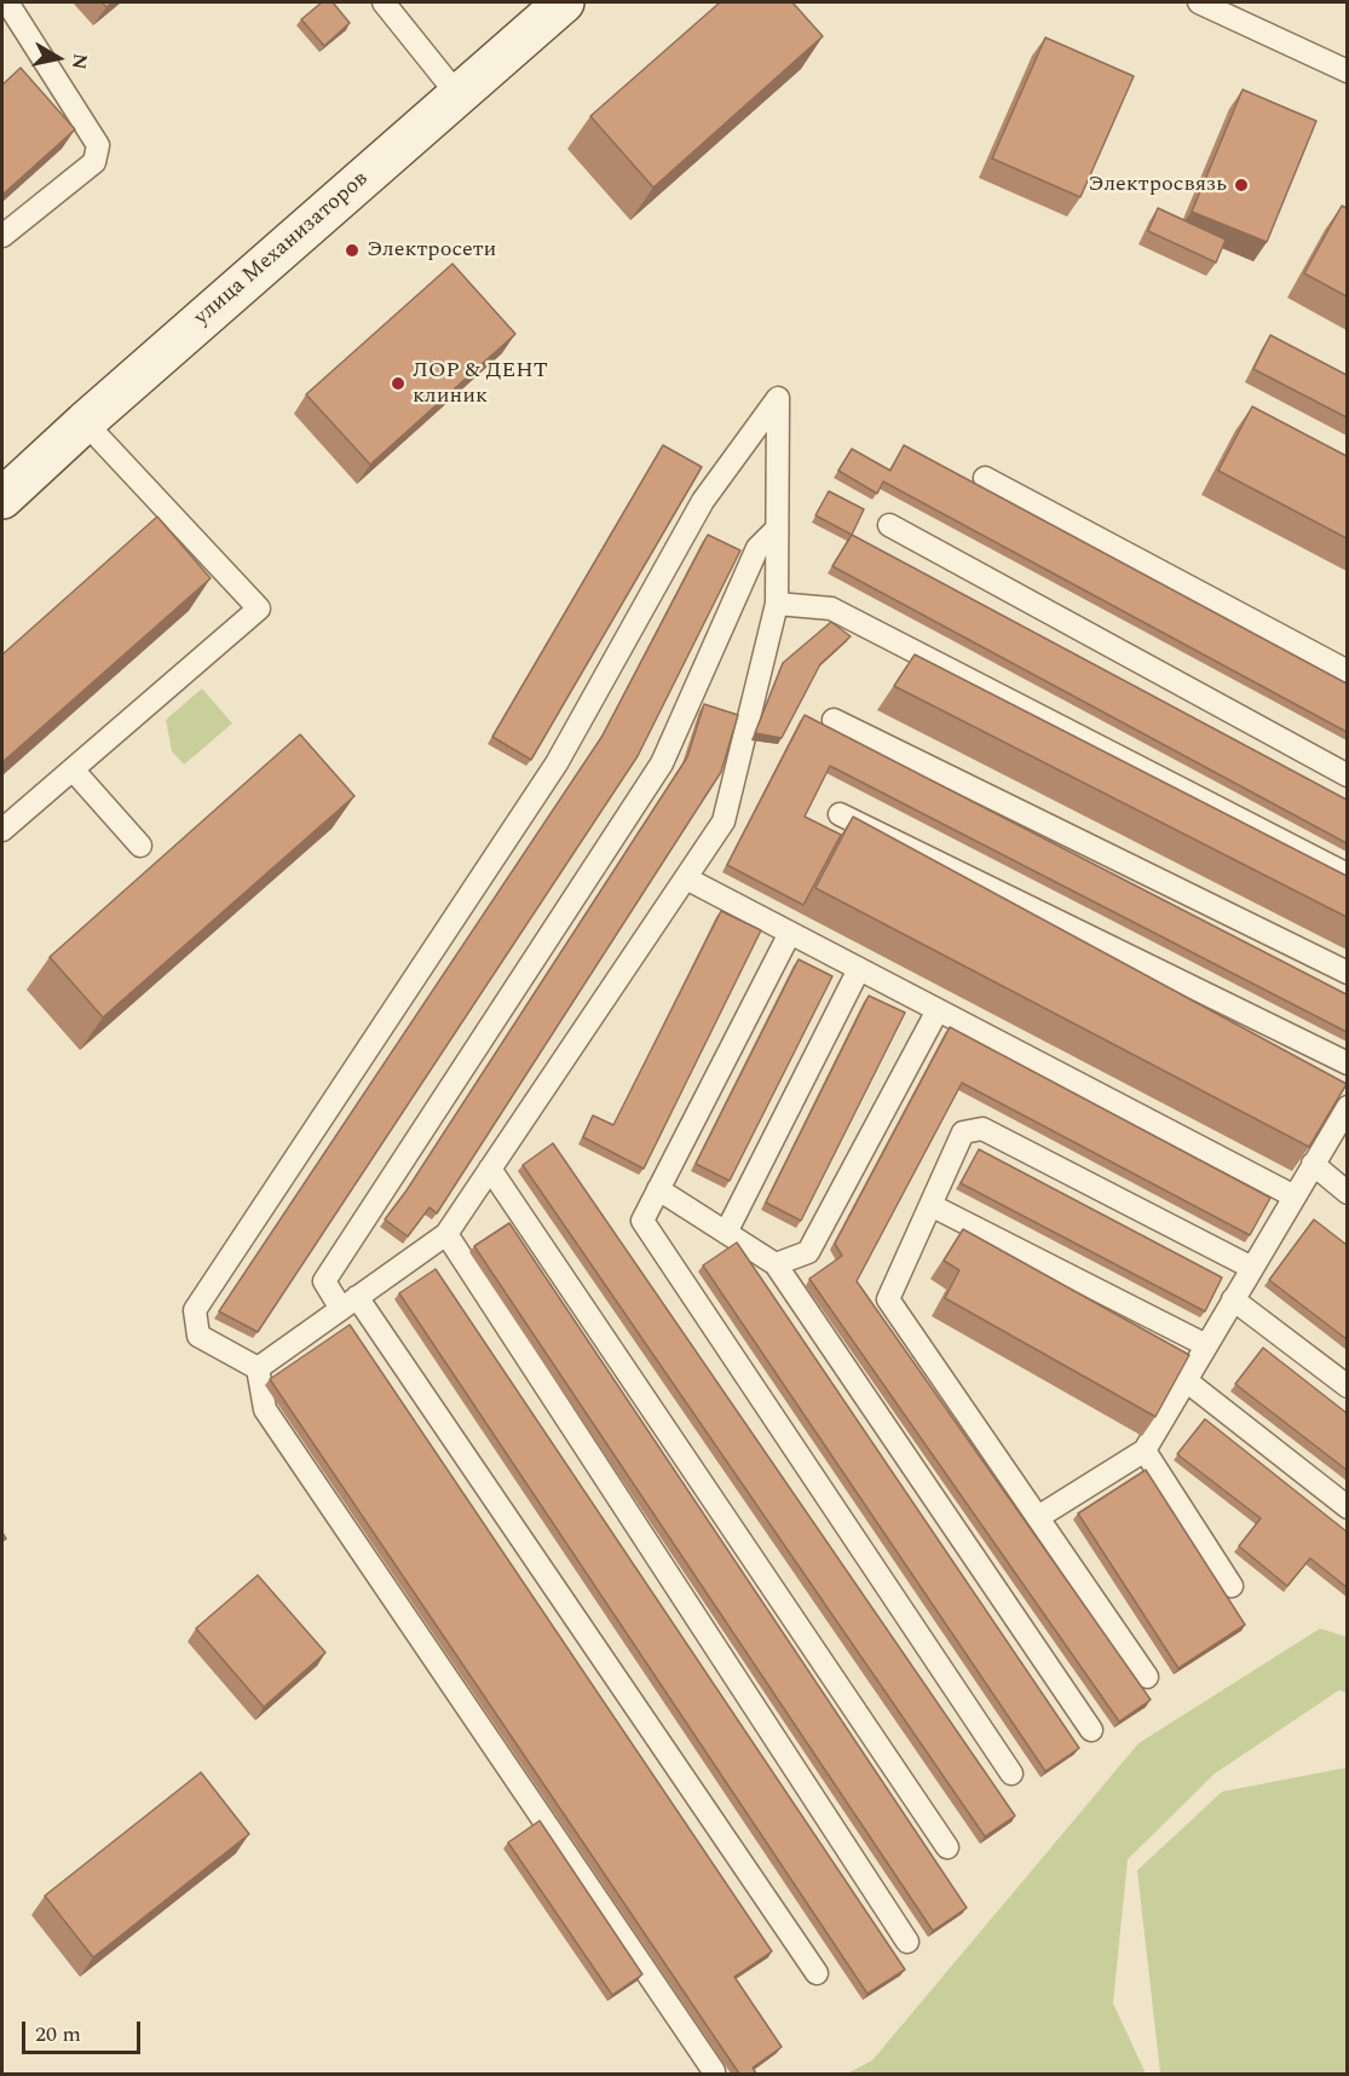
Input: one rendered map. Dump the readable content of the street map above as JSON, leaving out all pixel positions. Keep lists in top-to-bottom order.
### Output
{
  "streets": {
    "main road": ["улица Механизаторов"]
  },
  "places": ["Электросвязь", "Электросети", "ЛОР & ДЕНТ клиник"],
  "scale_bar": "20 m",
  "north": "right"
}
